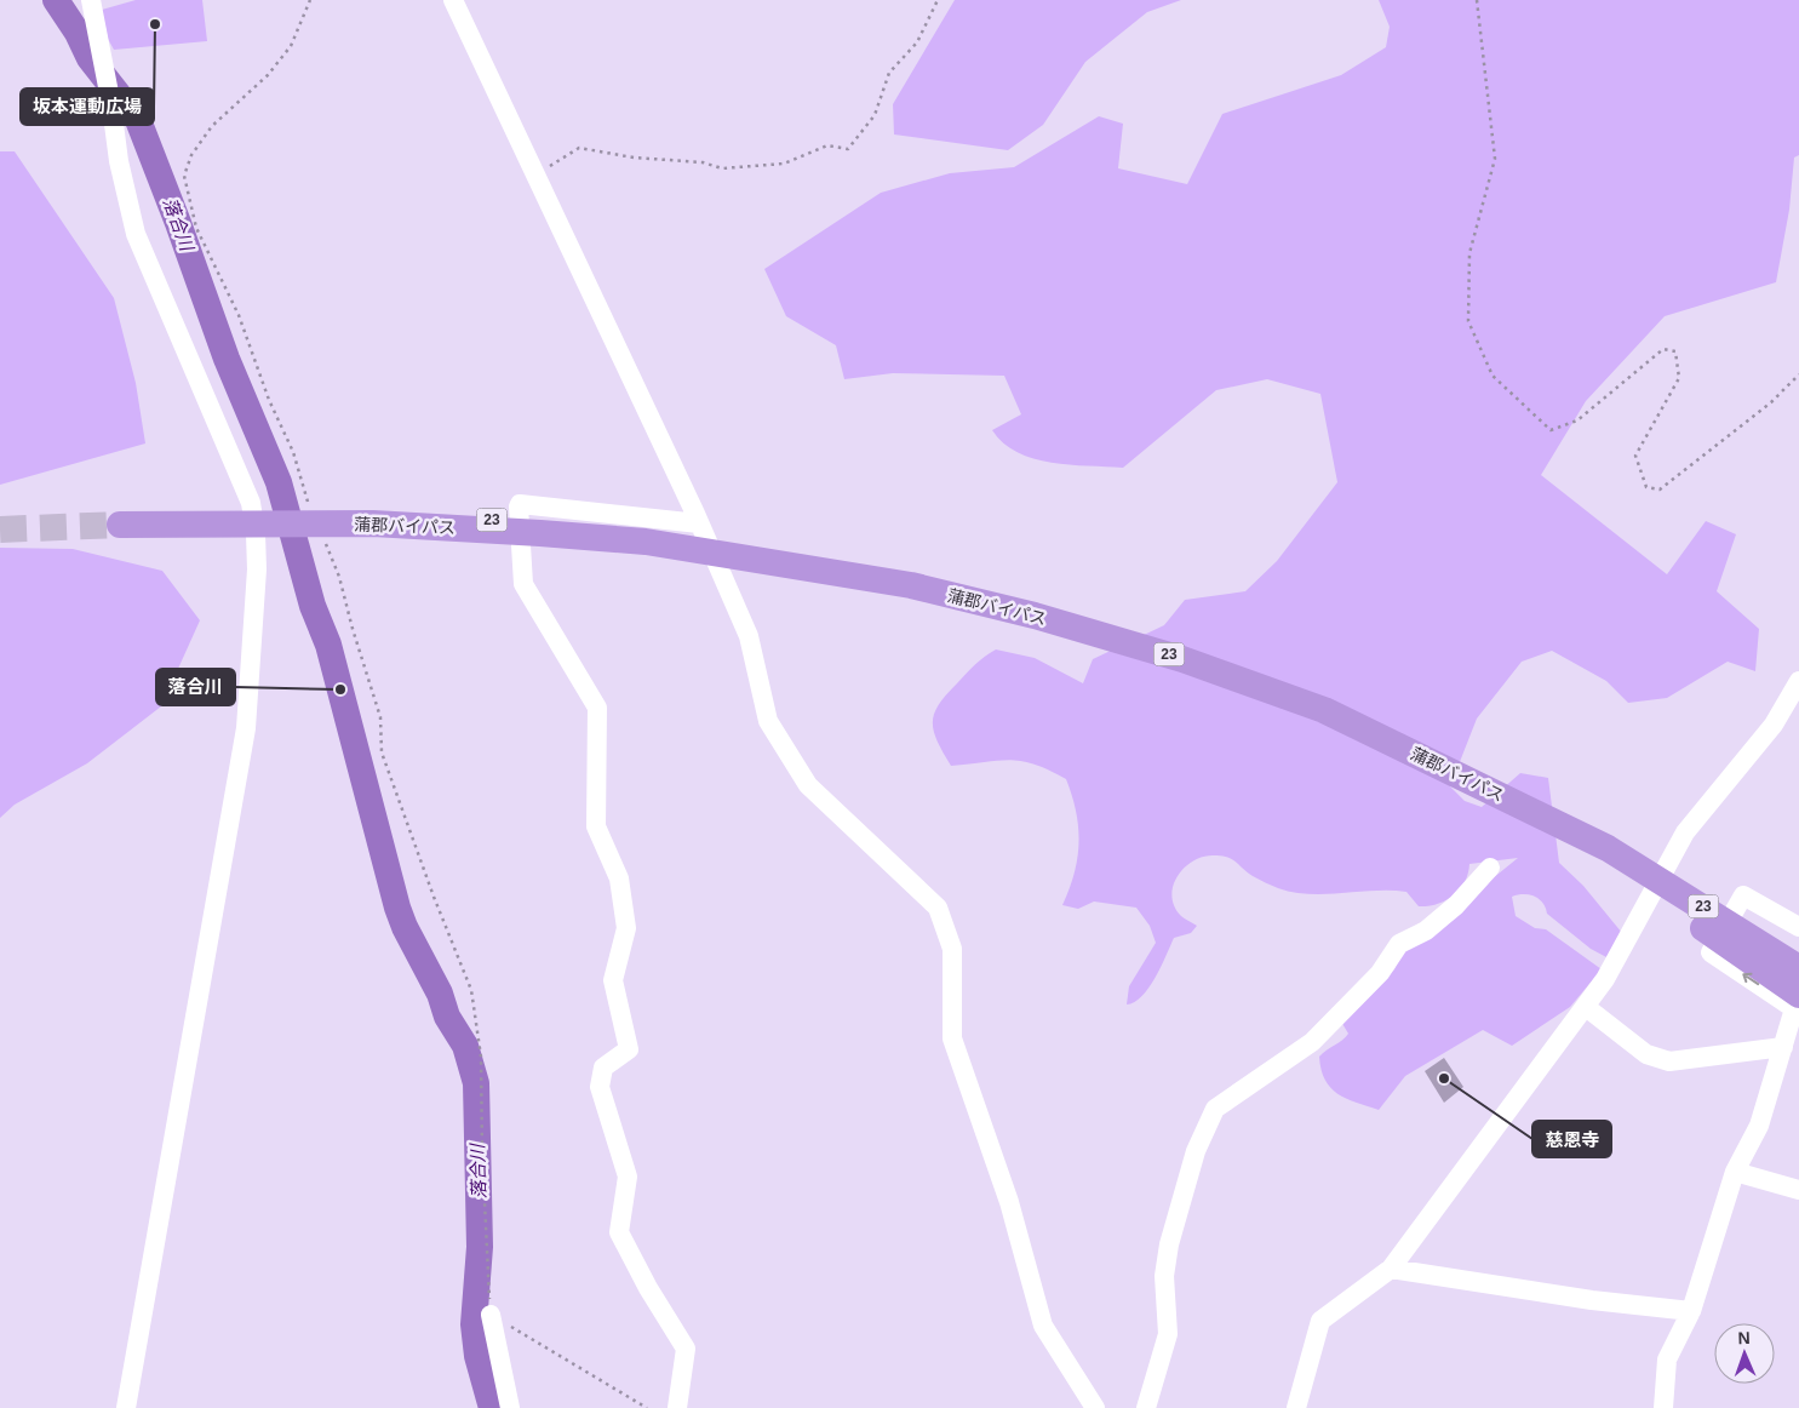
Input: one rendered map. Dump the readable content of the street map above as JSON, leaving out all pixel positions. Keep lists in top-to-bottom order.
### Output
{
  "streets": {
    "highway": ["23", "蒲郡バイパス"]
  },
  "water": ["落合川"],
  "places": ["坂本運動広場", "落合川", "慈恩寺"],
  "north": "top"
}
